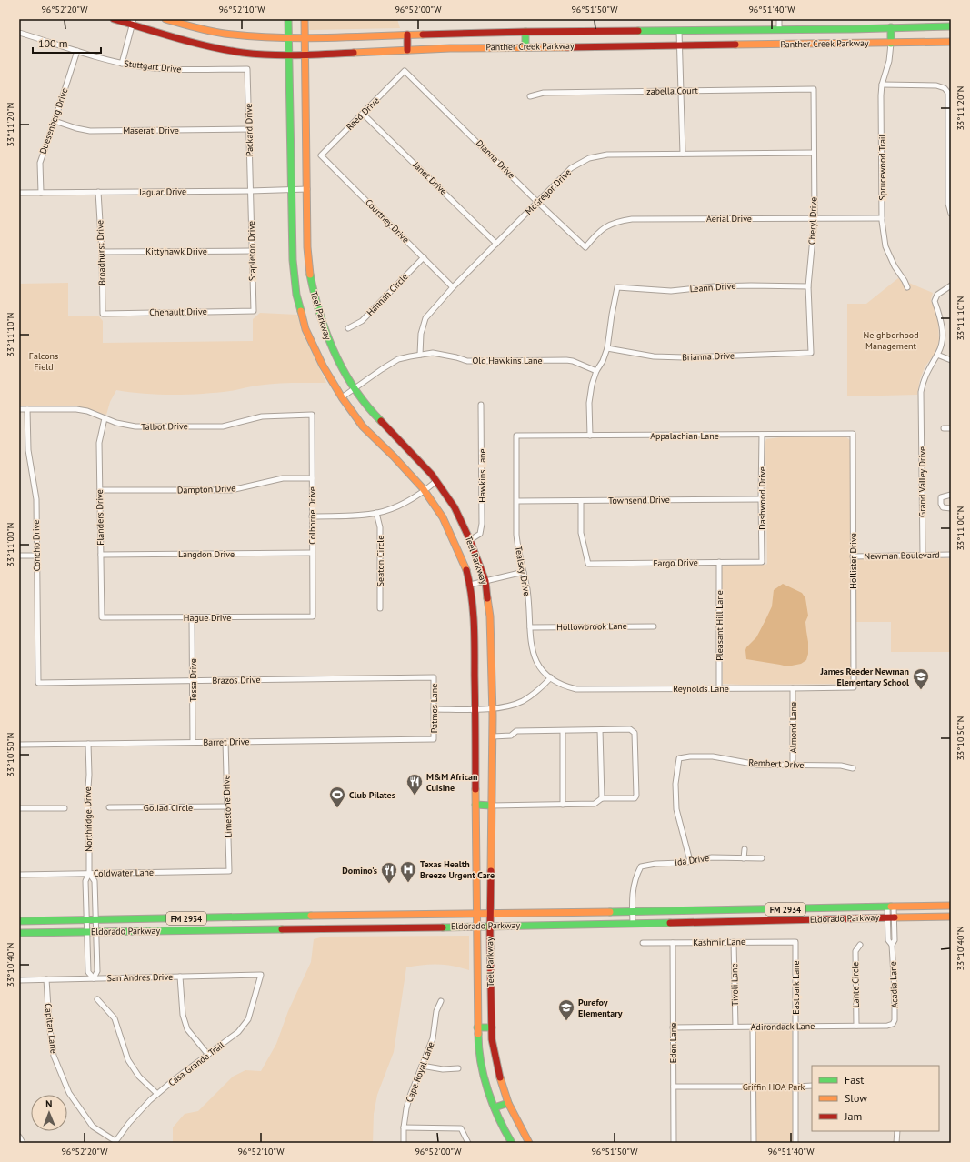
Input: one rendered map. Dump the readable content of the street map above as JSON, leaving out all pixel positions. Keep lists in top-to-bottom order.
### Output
{
  "streets": {
    "main road": [
      "Panther Creek Parkway",
      "Teel Parkway",
      "FM 2934",
      "Eldorado Parkway"
    ],
    "street": [
      "Stuttgart Drive",
      "Izabella Court",
      "Reed Drive",
      "Duesenberg Drive",
      "Maserati Drive",
      "Packard Drive",
      "Dianna Drive",
      "Sprucewood Trail",
      "Janet Drive",
      "Jaguar Drive",
      "McGregor Drive",
      "Aerial Drive",
      "Courtney Drive",
      "Cheryl Drive",
      "Kittyhawk Drive",
      "Stapleton Drive",
      "Broadhurst Drive",
      "Leann Drive",
      "Hannah Circle",
      "Chenault Drive",
      "Brianna Drive",
      "Old Hawkins Lane",
      "Talbot Drive",
      "Appalachian Lane",
      "Hawkins Lane",
      "Grand Valley Drive",
      "Dampton Drive",
      "Dashwood Drive",
      "Townsend Drive",
      "Colborne Drive",
      "Flanders Drive",
      "Concho Drive",
      "Langdon Drive",
      "Newman Boulevard",
      "Seaton Circle",
      "Hollister Drive",
      "Fargo Drive",
      "Tealsky Drive",
      "Hague Drive",
      "Pleasant Hill Lane",
      "Hollowbrook Lane",
      "Tessa Drive",
      "Brazos Drive",
      "Reynolds Lane",
      "Patmos Lane",
      "Almond Lane",
      "Barret Drive",
      "Rembert Drive",
      "Limestone Drive",
      "Goliad Circle",
      "Northridge Drive",
      "Ida Drive",
      "Coldwater Lane",
      "Kashmir Lane",
      "San Andres Drive",
      "Tivoli Lane",
      "Lante Circle",
      "Acadia Lane",
      "Eastpark Lane",
      "Adirondack Lane",
      "Capitan Lane",
      "Eden Lane",
      "Casa Grande Trail",
      "Cape Royal Lane"
    ]
  },
  "crossings": [
    ["Panther Creek Parkway", "Sprucewood Trail"],
    ["Panther Creek Parkway", "Teel Parkway"],
    ["Stuttgart Drive", "Duesenberg Drive"],
    ["Stuttgart Drive", "Packard Drive"],
    ["Izabella Court", "Cheryl Drive"],
    ["Reed Drive", "Dianna Drive"],
    ["Reed Drive", "Janet Drive"],
    ["Reed Drive", "Courtney Drive"],
    ["Duesenberg Drive", "Maserati Drive"],
    ["Duesenberg Drive", "Jaguar Drive"],
    ["Maserati Drive", "Packard Drive"],
    ["Packard Drive", "Jaguar Drive"],
    ["Packard Drive", "Stapleton Drive"],
    ["Dianna Drive", "McGregor Drive"],
    ["Dianna Drive", "Aerial Drive"],
    ["Sprucewood Trail", "Aerial Drive"],
    ["Janet Drive", "McGregor Drive"],
    ["Jaguar Drive", "Stapleton Drive"],
    ["Jaguar Drive", "Broadhurst Drive"],
    ["Jaguar Drive", "Teel Parkway"],
    ["McGregor Drive", "Courtney Drive"],
    ["McGregor Drive", "Cheryl Drive"],
    ["McGregor Drive", "Old Hawkins Lane"],
    ["Aerial Drive", "Cheryl Drive"],
    ["Courtney Drive", "Hannah Circle"],
    ["Cheryl Drive", "Leann Drive"],
    ["Cheryl Drive", "Brianna Drive"],
    ["Kittyhawk Drive", "Stapleton Drive"],
    ["Kittyhawk Drive", "Broadhurst Drive"],
    ["Stapleton Drive", "Chenault Drive"],
    ["Broadhurst Drive", "Chenault Drive"],
    ["Leann Drive", "Brianna Drive"],
    ["Teel Parkway", "Old Hawkins Lane"],
    ["Teel Parkway", "Hawkins Lane"],
    ["Teel Parkway", "Eldorado Parkway"],
    ["Talbot Drive", "Colborne Drive"],
    ["Talbot Drive", "Flanders Drive"],
    ["Talbot Drive", "Concho Drive"],
    ["Appalachian Lane", "Dashwood Drive"],
    ["Appalachian Lane", "Hollister Drive"],
    ["Appalachian Lane", "Tealsky Drive"],
    ["Grand Valley Drive", "Newman Boulevard"],
    ["Dampton Drive", "Colborne Drive"],
    ["Dampton Drive", "Flanders Drive"],
    ["Dashwood Drive", "Townsend Drive"],
    ["Dashwood Drive", "Fargo Drive"],
    ["Townsend Drive", "Fargo Drive"],
    ["Townsend Drive", "Tealsky Drive"],
    ["Colborne Drive", "Langdon Drive"],
    ["Colborne Drive", "Hague Drive"],
    ["Flanders Drive", "Langdon Drive"],
    ["Flanders Drive", "Hague Drive"],
    ["Concho Drive", "Brazos Drive"],
    ["Newman Boulevard", "Hollister Drive"],
    ["Hollister Drive", "Reynolds Lane"],
    ["Fargo Drive", "Pleasant Hill Lane"],
    ["Tealsky Drive", "Hollowbrook Lane"],
    ["Tealsky Drive", "Reynolds Lane"],
    ["Hague Drive", "Tessa Drive"],
    ["Pleasant Hill Lane", "Reynolds Lane"],
    ["Tessa Drive", "Brazos Drive"],
    ["Tessa Drive", "Barret Drive"],
    ["Brazos Drive", "Patmos Lane"],
    ["Reynolds Lane", "Almond Lane"],
    ["Patmos Lane", "Barret Drive"],
    ["Almond Lane", "Rembert Drive"],
    ["Barret Drive", "Limestone Drive"],
    ["Barret Drive", "Northridge Drive"],
    ["Rembert Drive", "Ida Drive"],
    ["Limestone Drive", "Goliad Circle"],
    ["Limestone Drive", "Coldwater Lane"],
    ["Northridge Drive", "Coldwater Lane"],
    ["Northridge Drive", "Eldorado Parkway"],
    ["Northridge Drive", "San Andres Drive"],
    ["Ida Drive", "Eldorado Parkway"],
    ["Eldorado Parkway", "Acadia Lane"],
    ["Kashmir Lane", "Tivoli Lane"],
    ["Kashmir Lane", "Eastpark Lane"],
    ["Kashmir Lane", "Eden Lane"],
    ["San Andres Drive", "Capitan Lane"],
    ["San Andres Drive", "Casa Grande Trail"],
    ["Tivoli Lane", "Adirondack Lane"],
    ["Lante Circle", "Adirondack Lane"],
    ["Acadia Lane", "Adirondack Lane"],
    ["Eastpark Lane", "Adirondack Lane"],
    ["Adirondack Lane", "Eden Lane"],
    ["Capitan Lane", "Casa Grande Trail"]
  ],
  "parks": ["Neighborhood Management", "Falcons Field", "Griffin HOA Park"],
  "places": {
    "school or university": ["James Reeder Newman Elementary School", "Purefoy Elementary"],
    "restaurant": ["M&M African Cuisine", "Domino's"],
    "sports": ["Club Pilates"],
    "hospital": ["Texas Health Breeze Urgent Care"]
  },
  "legend": ["Fast", "Slow", "Jam"],
  "scale_bar": "100 m",
  "north": "top",
  "coordinates": [
    "96°52'20\"W",
    "96°52'10\"W",
    "96°52'00\"W",
    "96°51'50\"W",
    "96°51'40\"W",
    "33°11'20\"N",
    "33°11'10\"N",
    "33°11'00\"N",
    "33°10'50\"N",
    "33°10'40\"N"
  ]
}
